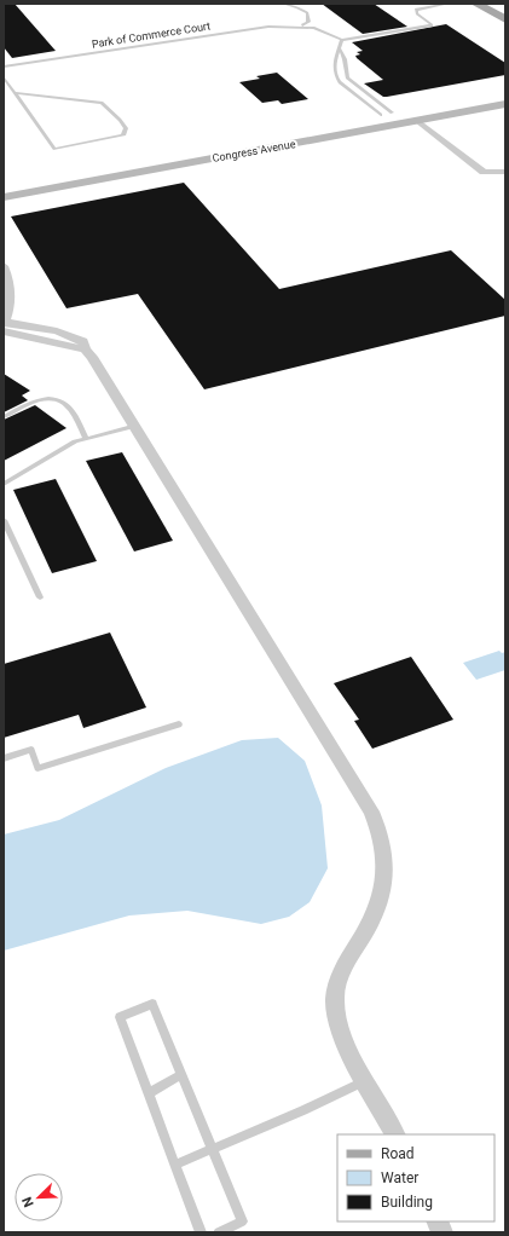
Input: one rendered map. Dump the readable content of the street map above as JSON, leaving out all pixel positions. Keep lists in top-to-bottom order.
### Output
{
  "streets": {
    "main road": ["Congress Avenue"],
    "lane": ["Park of Commerce Court"]
  },
  "legend": ["Road", "Water", "Building"],
  "north": "bottom left"
}
